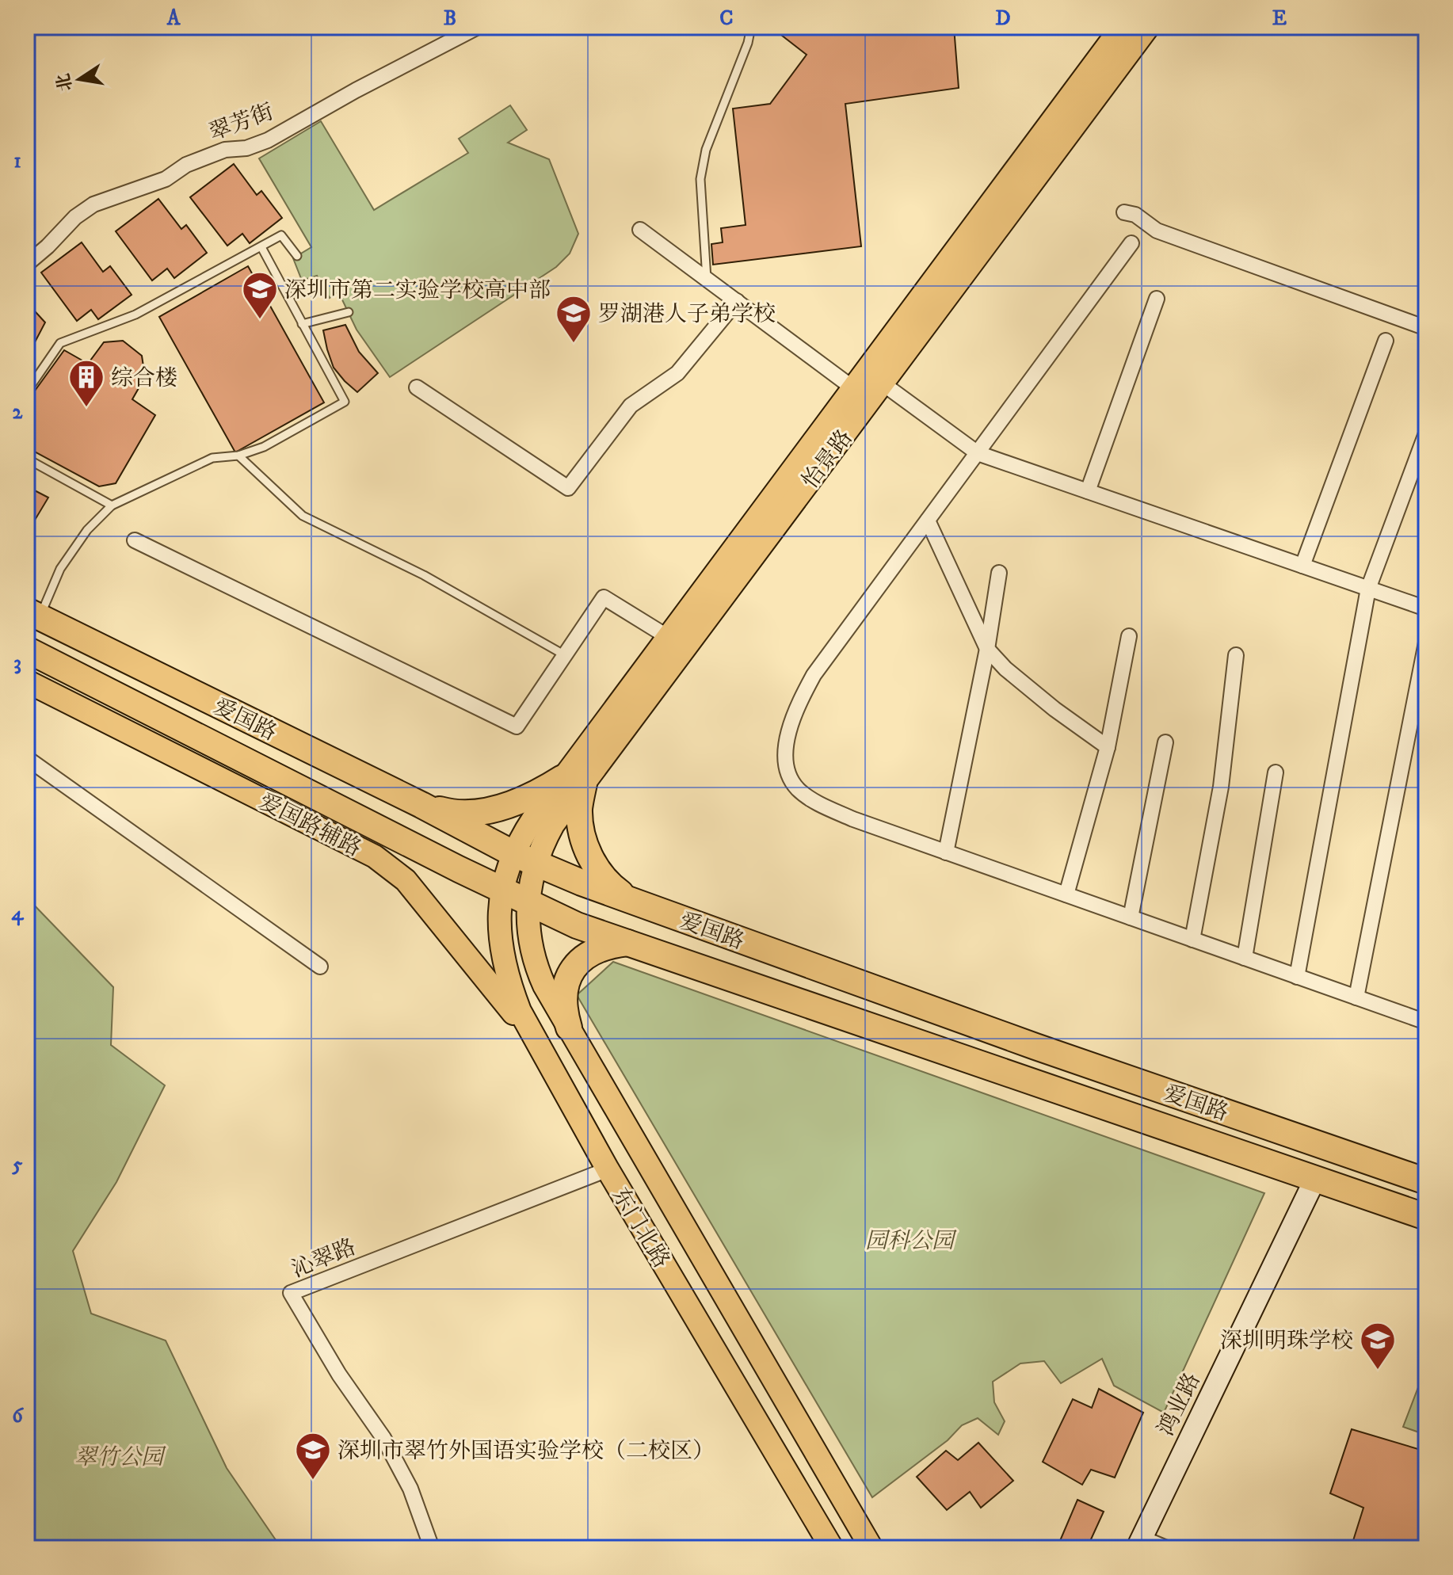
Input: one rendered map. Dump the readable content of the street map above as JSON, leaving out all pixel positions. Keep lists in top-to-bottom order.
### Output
{
  "streets": {
    "highway": ["爱国路"],
    "main road": ["怡景路", "爱国路辅路", "东门北路"],
    "street": ["翠芳街", "沁翠路", "鸿业路"]
  },
  "crossings": [
    ["怡景路", "爱国路"],
    ["怡景路", "东门北路"],
    ["爱国路", "东门北路"],
    ["爱国路", "鸿业路"],
    ["爱国路辅路", "东门北路"],
    ["东门北路", "沁翠路"]
  ],
  "parks": ["园科公园", "翠竹公园"],
  "places": {
    "school or university": [
      "深圳市第二实验学校高中部",
      "罗湖港人子弟学校",
      "深圳明珠学校",
      "深圳市翠竹外国语实验学校（二校区）"
    ],
    "building": ["综合楼"]
  },
  "north": "left",
  "grid": {
    "columns": [
      "A",
      "B",
      "C",
      "D",
      "E"
    ],
    "rows": [
      "1",
      "2",
      "3",
      "4",
      "5",
      "6"
    ]
  }
}
